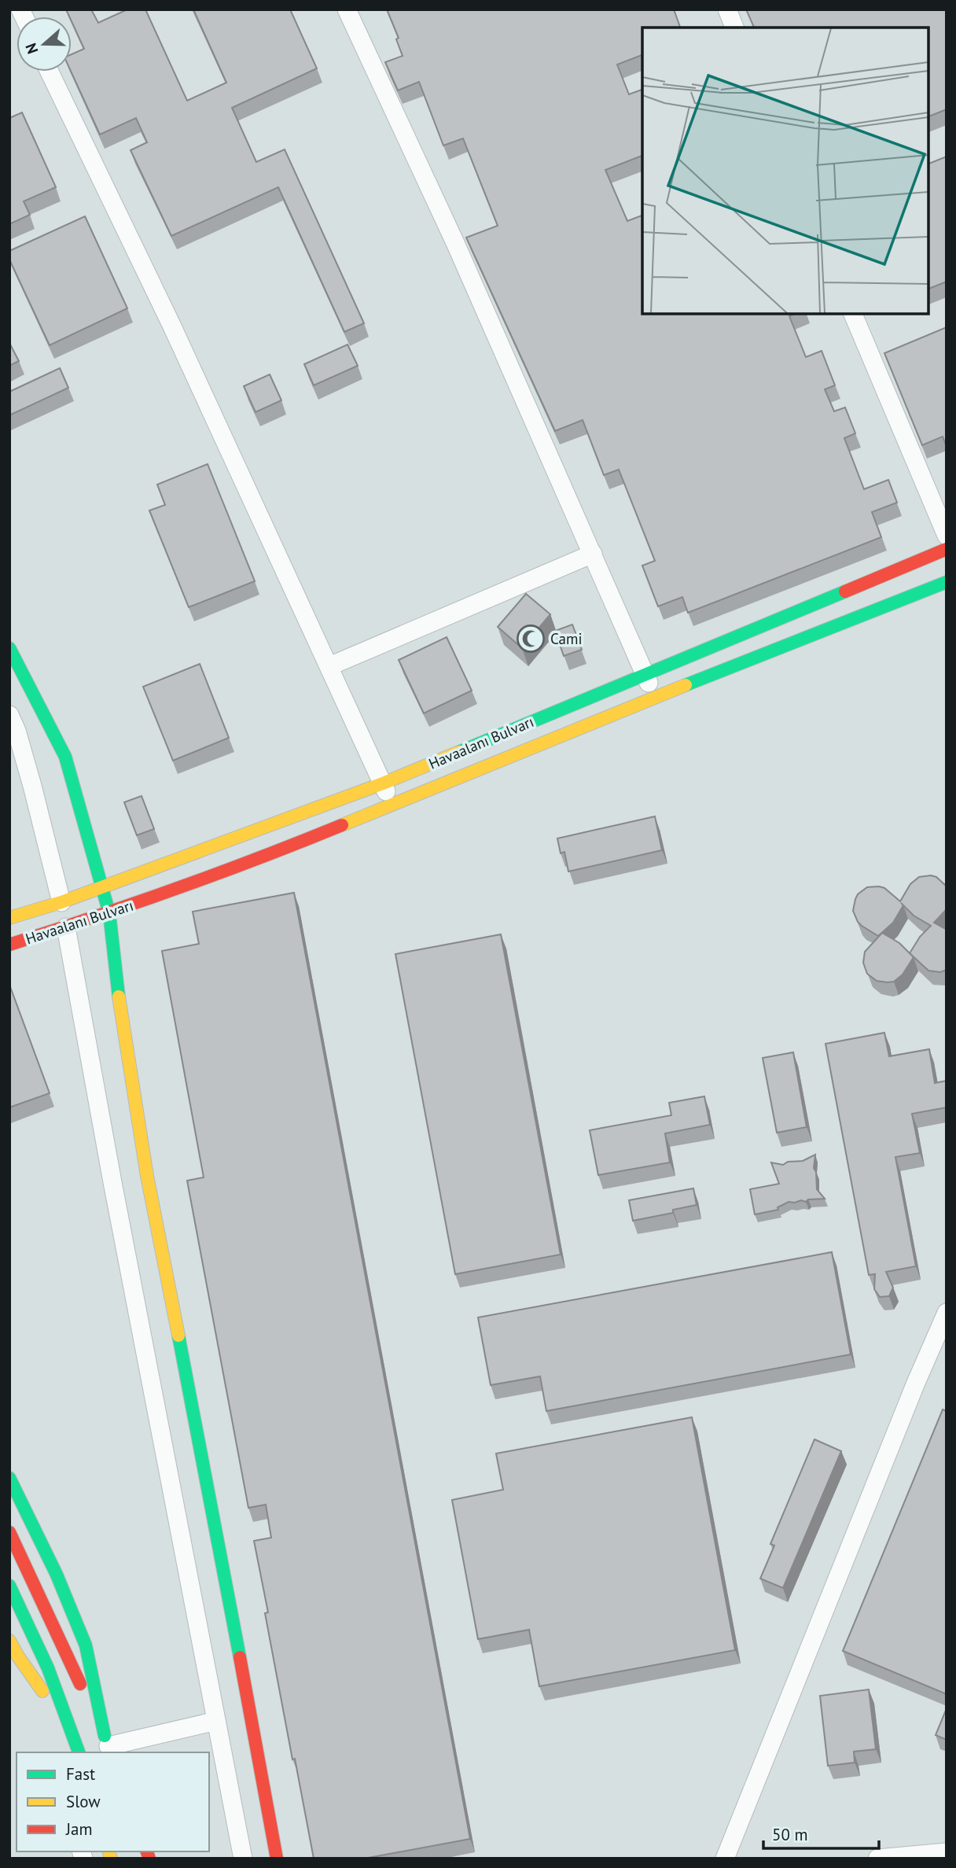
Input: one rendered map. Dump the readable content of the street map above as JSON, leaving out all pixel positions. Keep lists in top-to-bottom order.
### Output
{
  "streets": {
    "main road": ["Havaalanı Bulvarı"]
  },
  "places": {
    "mosque": ["Cami"]
  },
  "legend": ["Fast", "Slow", "Jam"],
  "scale_bar": "50 m",
  "north": "left"
}
